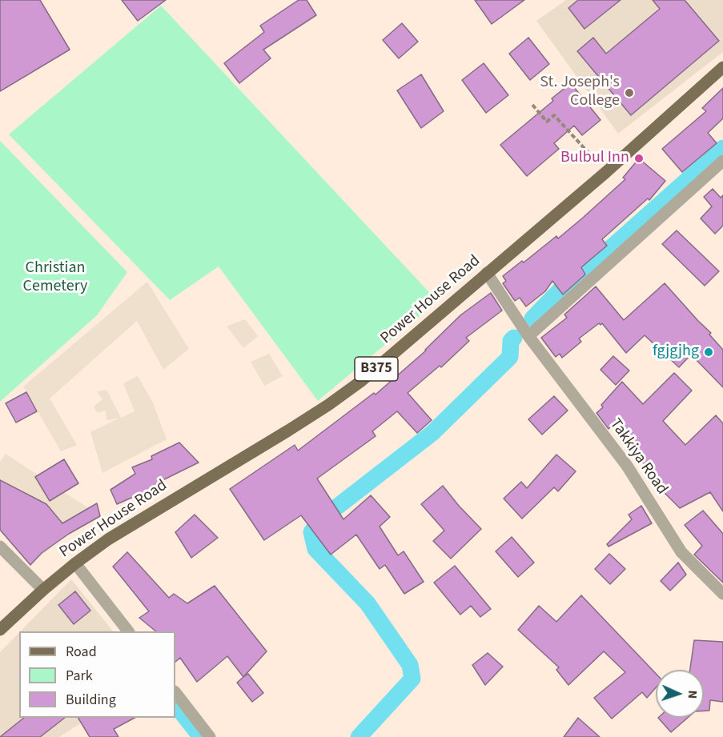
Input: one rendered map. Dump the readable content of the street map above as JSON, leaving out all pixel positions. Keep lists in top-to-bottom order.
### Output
{
  "streets": {
    "main road": ["Power House Road", "B375"],
    "street": ["Takkiya Road"]
  },
  "crossings": [
    ["Power House Road", "Takkiya Road"]
  ],
  "parks": ["Christian Cemetery"],
  "places": ["St. Joseph's College", "Bulbul Inn", "fgjgjhg"],
  "legend": ["Road", "Park", "Building"],
  "north": "right"
}
